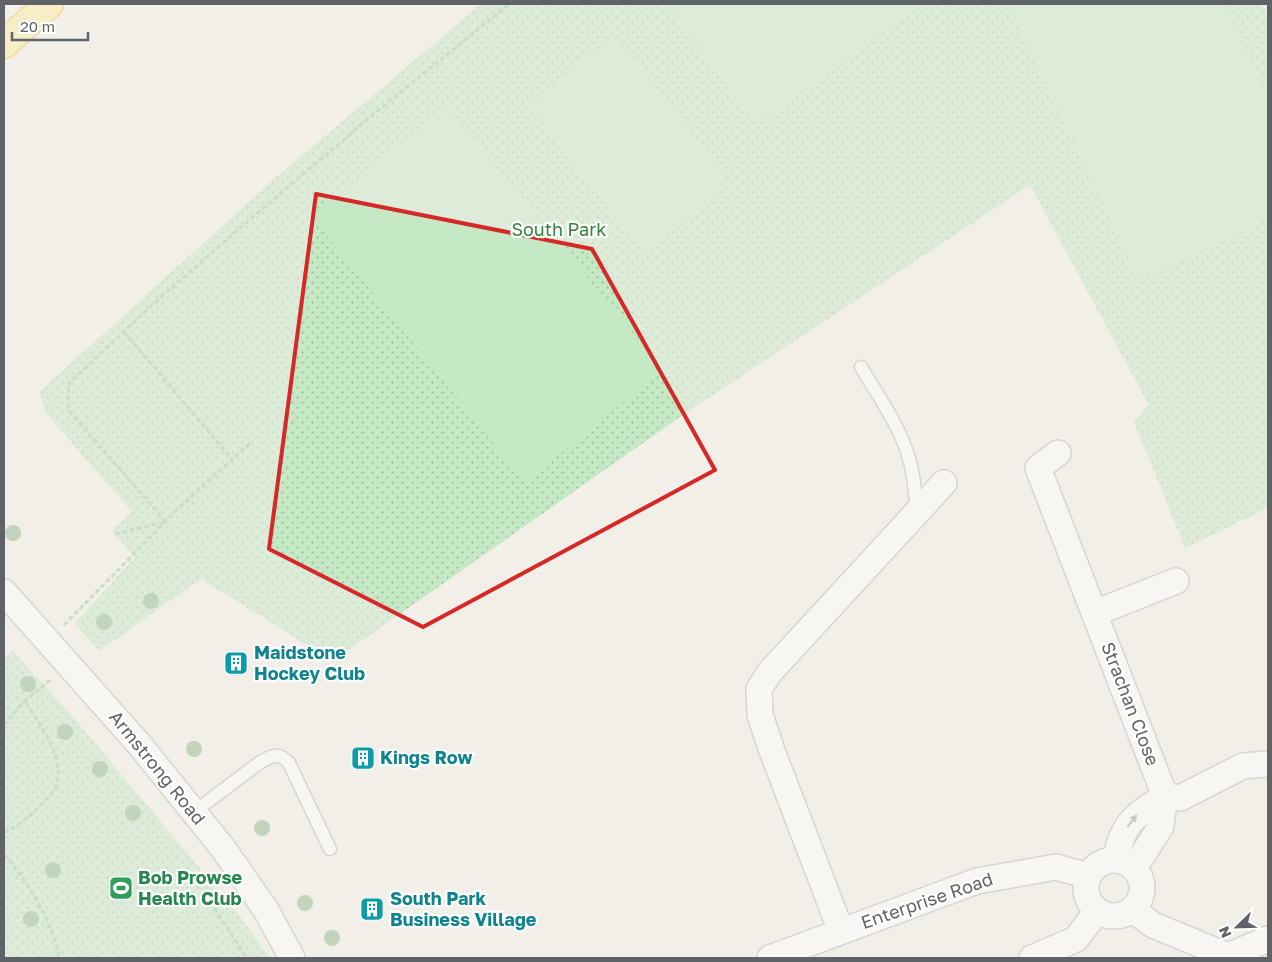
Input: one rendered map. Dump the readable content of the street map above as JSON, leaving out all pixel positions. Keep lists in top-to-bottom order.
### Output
{
  "streets": {
    "street": ["Strachan Close", "Armstrong Road", "Enterprise Road"]
  },
  "parks": ["South Park"],
  "places": {
    "building": ["Maidstone Hockey Club", "Kings Row", "South Park Business Village"],
    "sports": ["Bob Prowse Health Club"]
  },
  "scale_bar": "20 m",
  "north": "bottom left"
}
